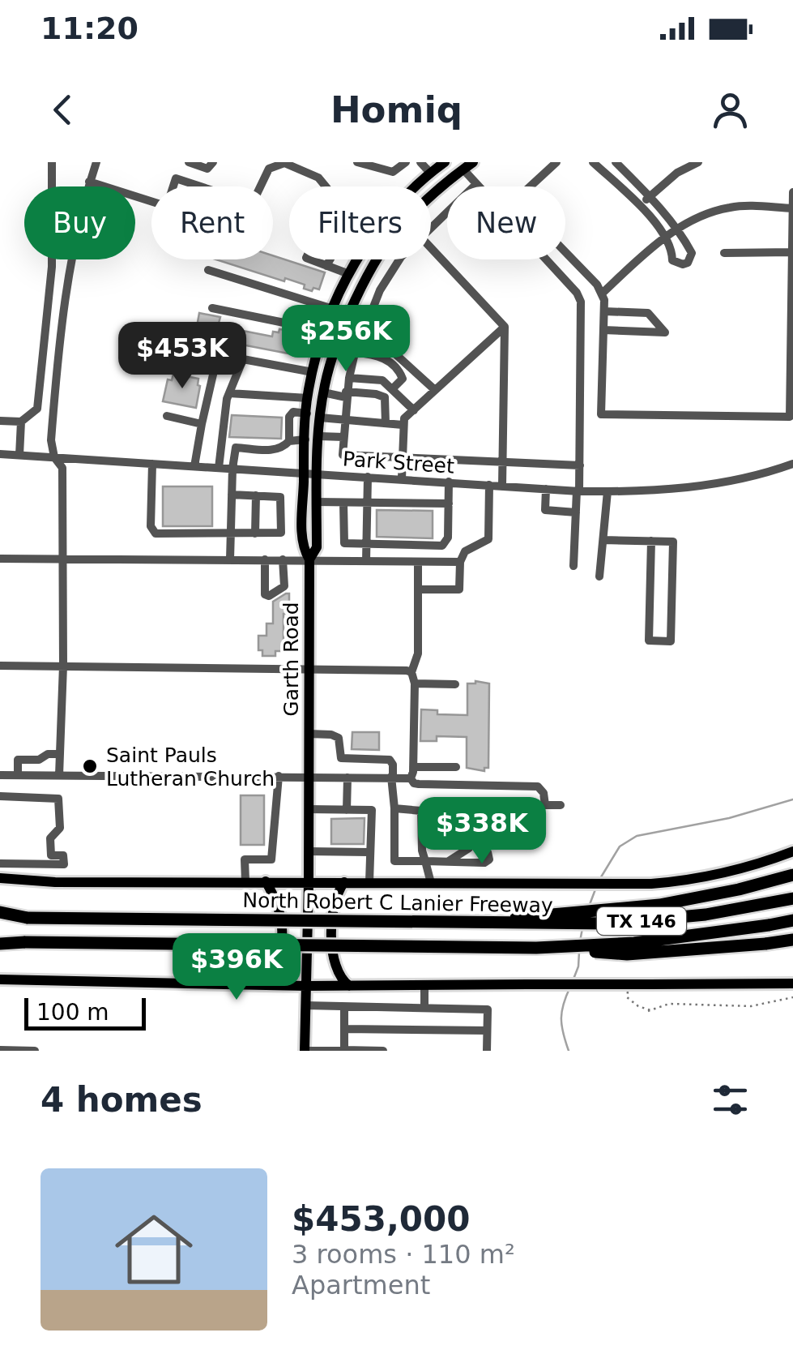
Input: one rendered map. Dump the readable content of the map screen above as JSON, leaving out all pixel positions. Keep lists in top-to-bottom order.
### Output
{
  "streets": {
    "highway": ["North Robert C Lanier Freeway", "TX 146"],
    "main road": ["Garth Road"],
    "street": ["Park Street"]
  },
  "crossings": [
    ["Park Street", "Garth Road"]
  ],
  "places": ["Saint Pauls Lutheran Church"],
  "scale_bar": "100 m",
  "page": {
    "status": "11:20",
    "header": "Homiq",
    "chip": [
      "Buy",
      "Rent",
      "Filters",
      "New"
    ],
    "price": [
      "$256K",
      "$453K",
      "$338K",
      "$396K"
    ],
    "scale": "100 m",
    "heading": "4 homes",
    "list": [
      {
        "name": "$453,000",
        "note": "3 rooms · 110 m² · Apartment"
      }
    ]
  }
}
